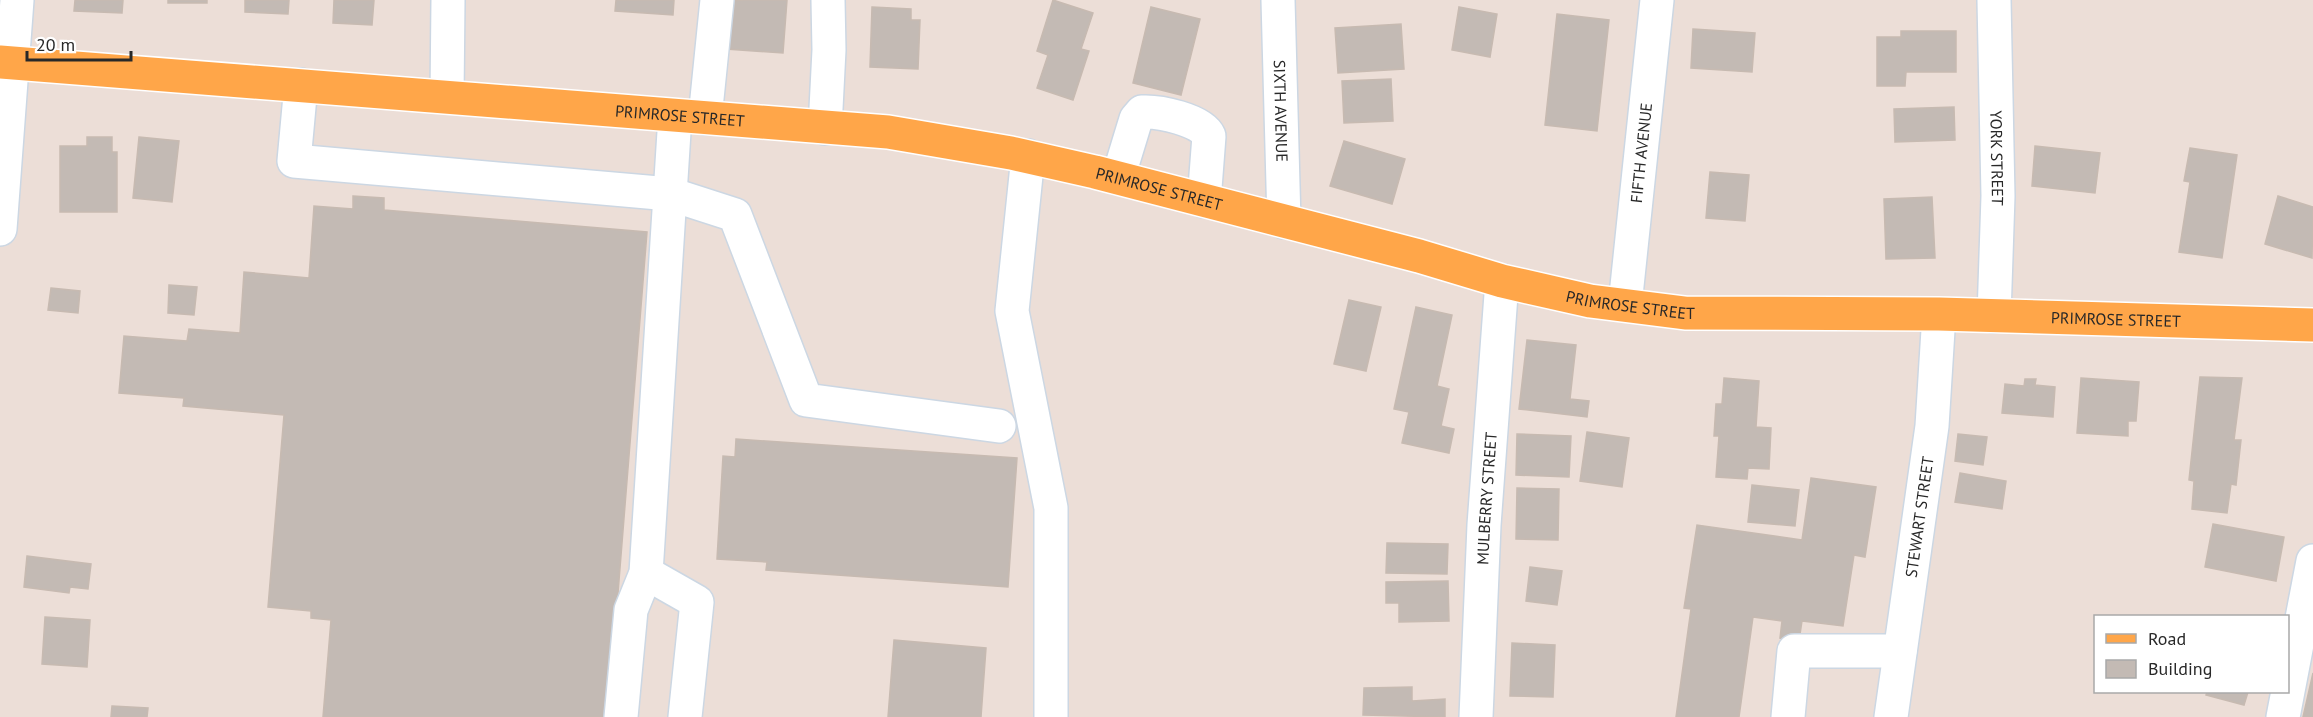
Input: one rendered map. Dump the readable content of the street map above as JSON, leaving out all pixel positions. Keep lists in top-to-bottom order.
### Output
{
  "streets": {
    "main road": ["PRIMROSE STREET"],
    "street": [
      "SIXTH AVENUE",
      "FIFTH AVENUE",
      "YORK STREET",
      "MULBERRY STREET",
      "STEWART STREET"
    ]
  },
  "crossings": [
    ["SIXTH AVENUE", "PRIMROSE STREET"],
    ["PRIMROSE STREET", "FIFTH AVENUE"],
    ["PRIMROSE STREET", "YORK STREET"],
    ["PRIMROSE STREET", "MULBERRY STREET"],
    ["PRIMROSE STREET", "STEWART STREET"]
  ],
  "legend": ["Road", "Building"],
  "scale_bar": "20 m"
}
